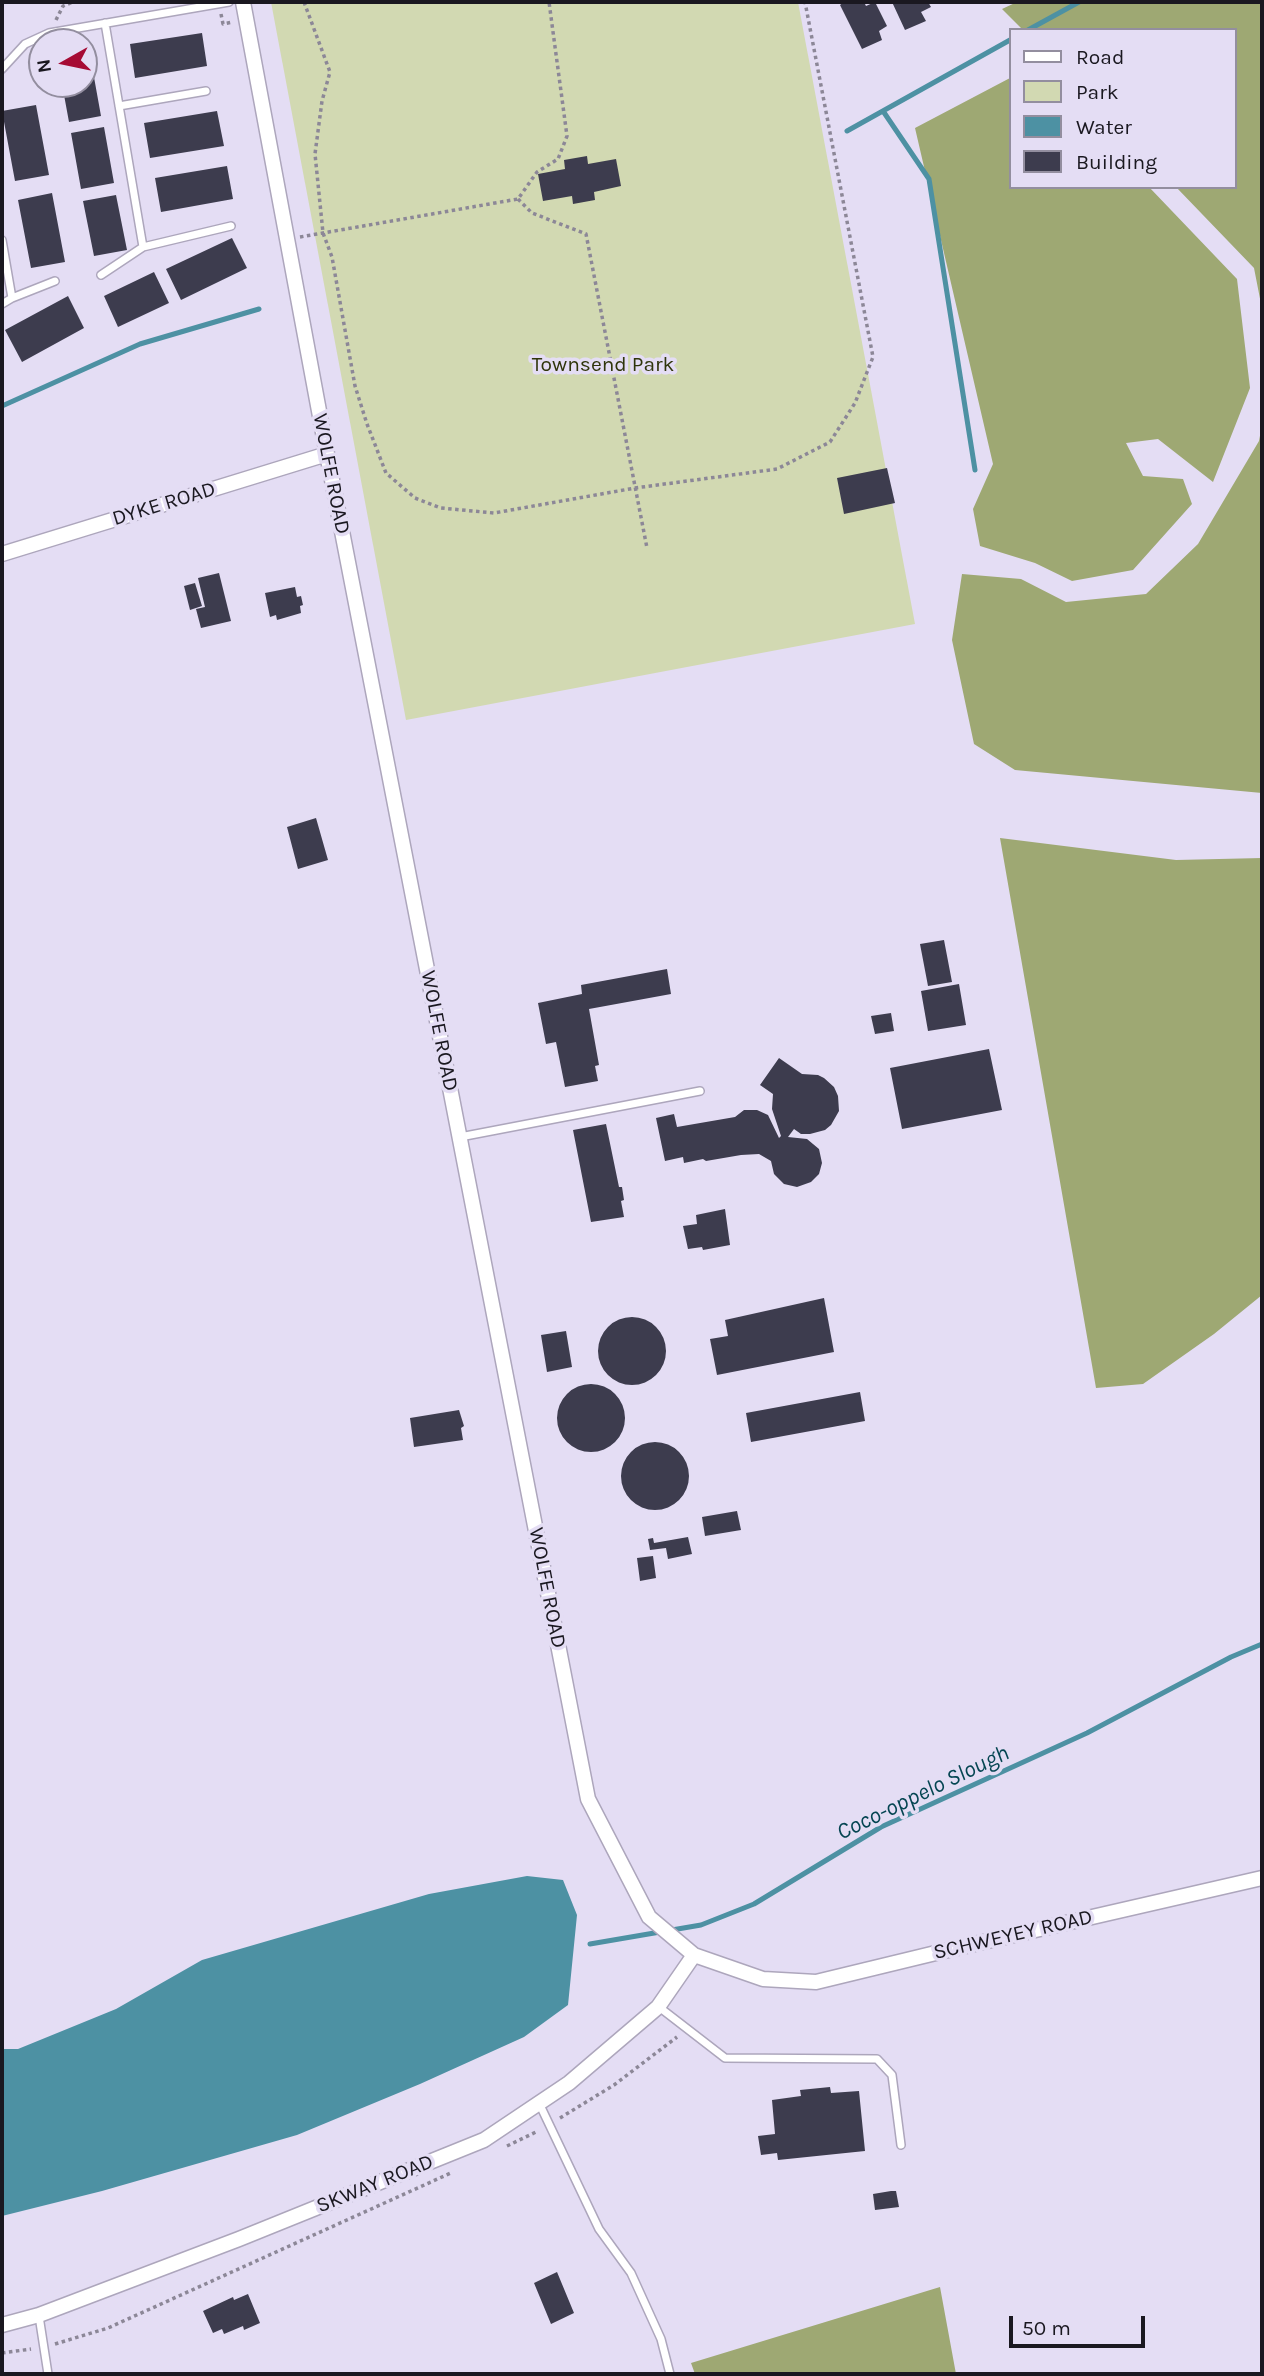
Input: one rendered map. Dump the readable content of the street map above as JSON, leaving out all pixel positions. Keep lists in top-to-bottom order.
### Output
{
  "streets": {
    "street": [
      "WOLFE ROAD",
      "DYKE ROAD",
      "SCHWEYEY ROAD",
      "SKWAY ROAD"
    ]
  },
  "crossings": [
    ["WOLFE ROAD", "DYKE ROAD"],
    ["WOLFE ROAD", "SCHWEYEY ROAD"],
    ["WOLFE ROAD", "SKWAY ROAD"]
  ],
  "water": ["Coco-oppelo Slough"],
  "parks": ["Townsend Park"],
  "legend": [
    "Road",
    "Park",
    "Water",
    "Building"
  ],
  "scale_bar": "50 m",
  "north": "left"
}
